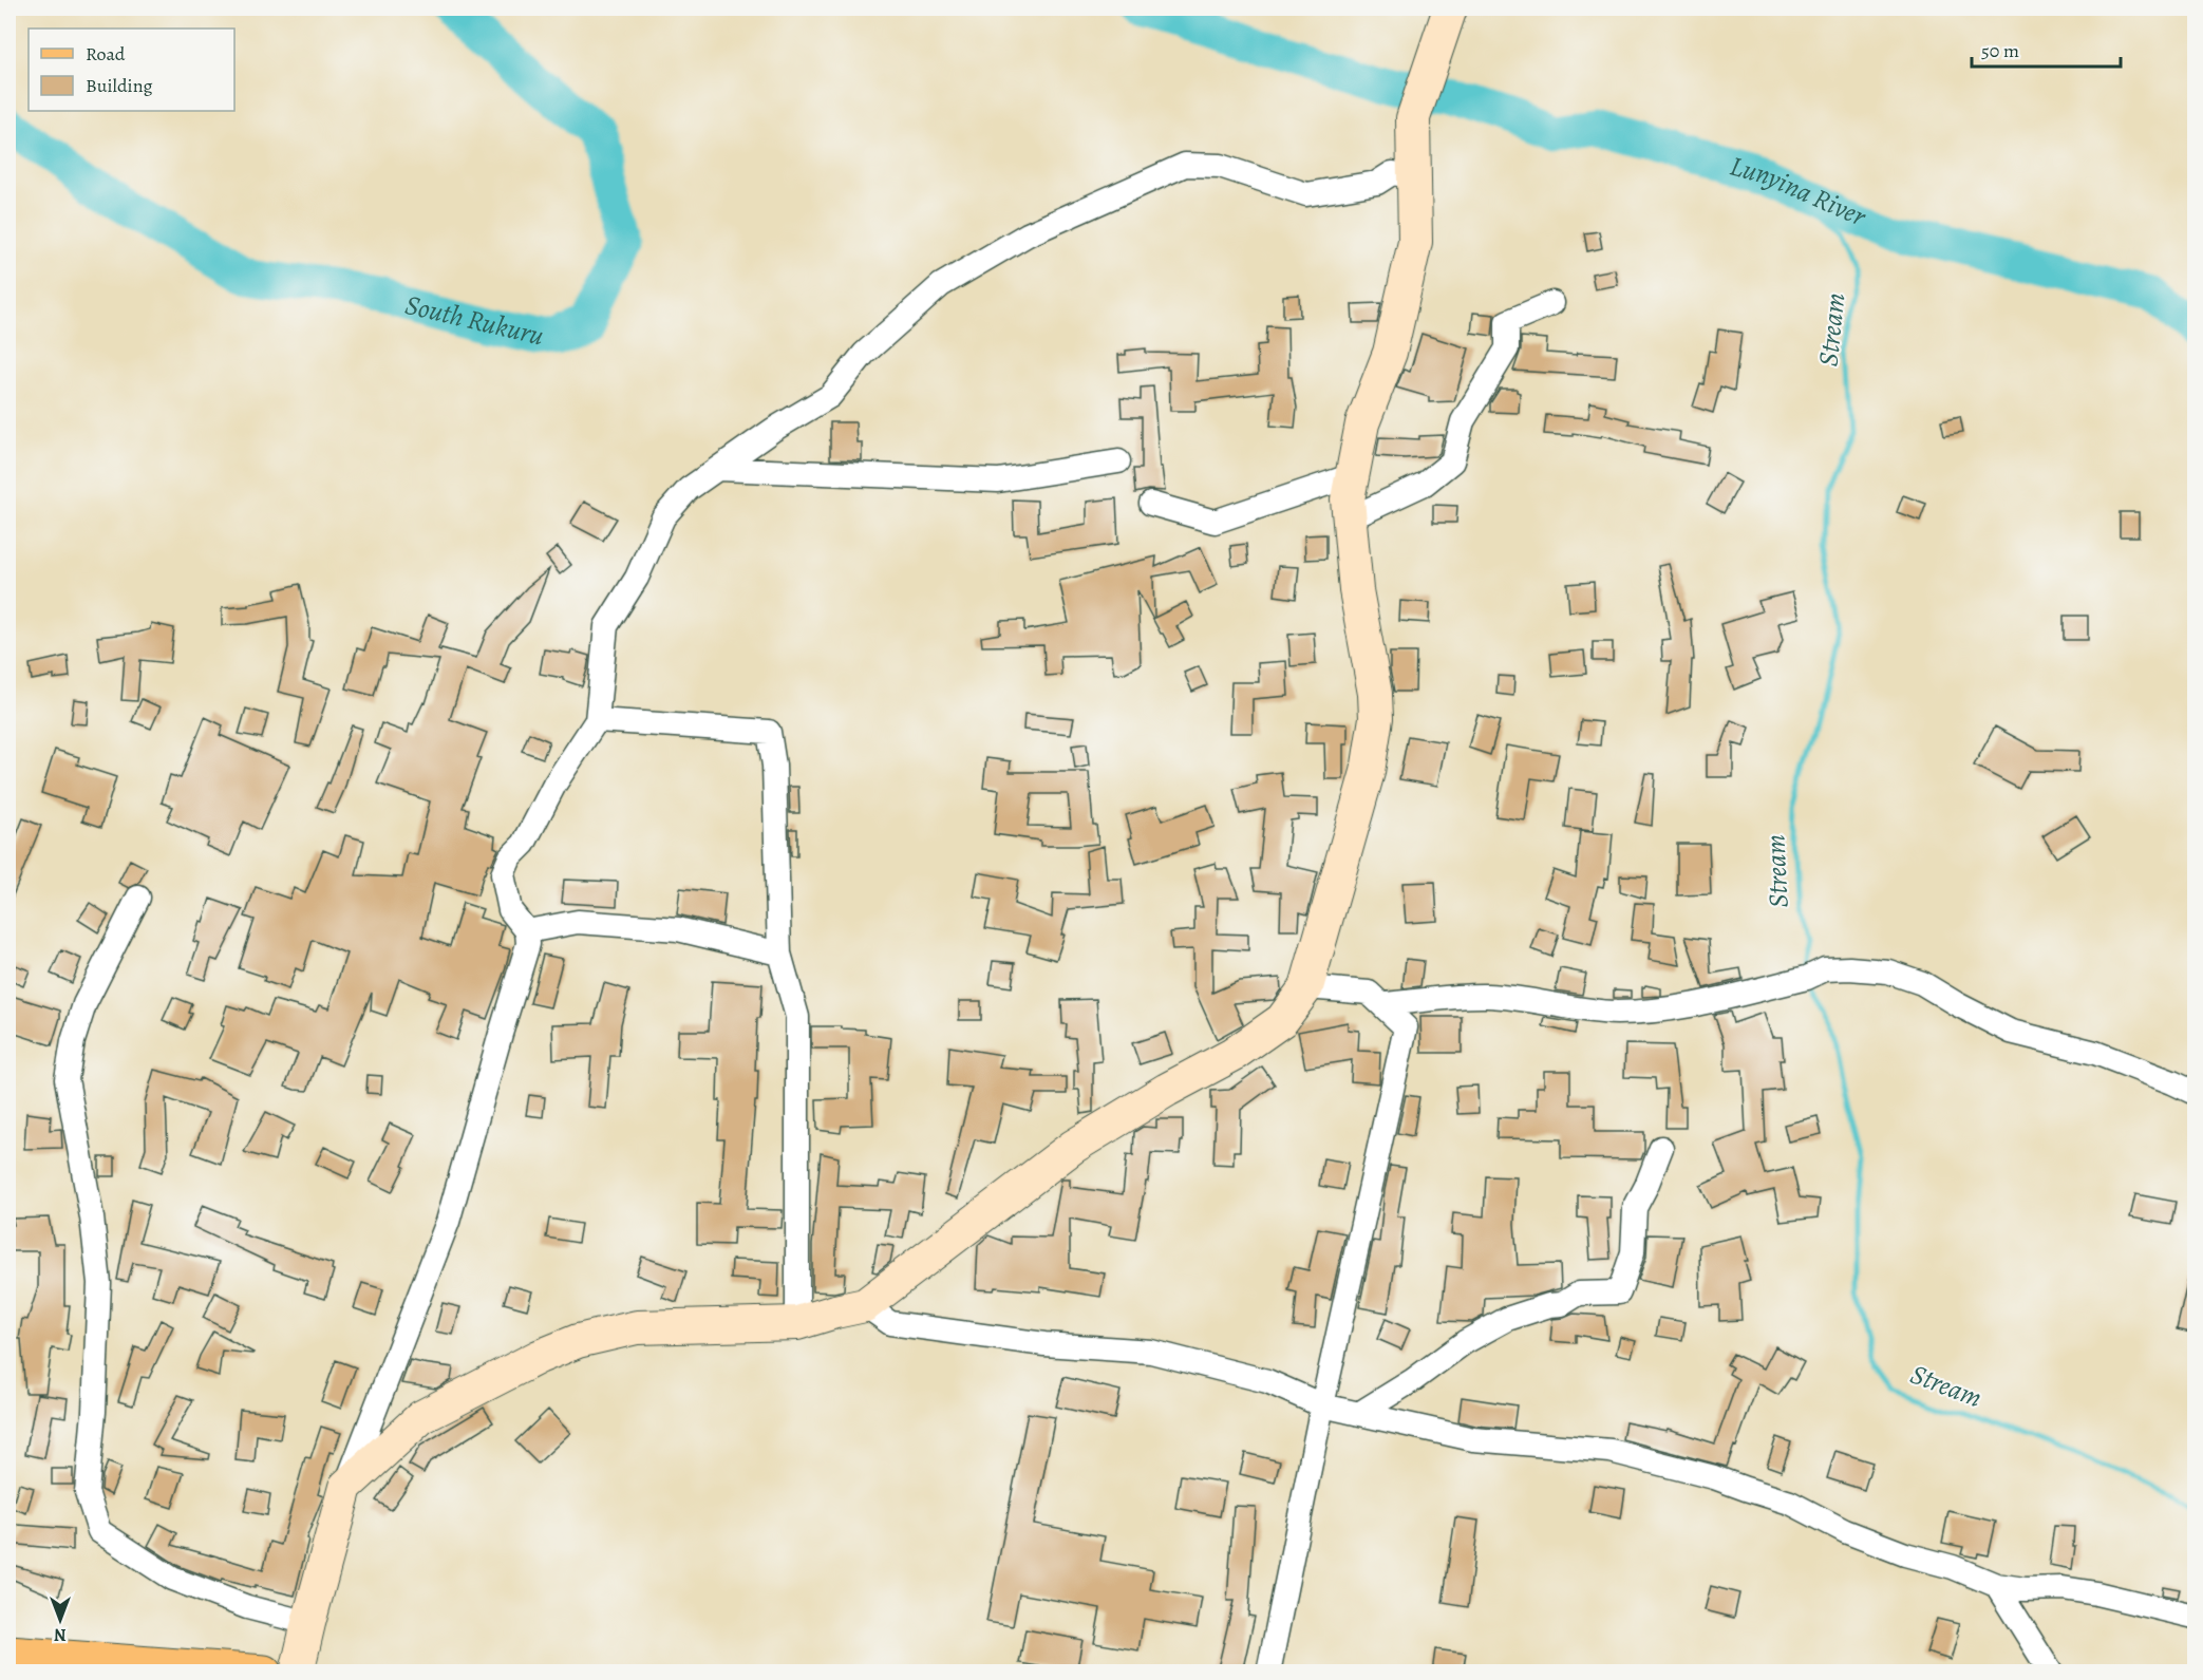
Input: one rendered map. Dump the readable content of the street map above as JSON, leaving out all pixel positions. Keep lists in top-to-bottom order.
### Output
{
  "water": ["Lunyina River", "South Rukuru", "Stream"],
  "legend": ["Road", "Building"],
  "scale_bar": "50 m",
  "north": "bottom"
}
